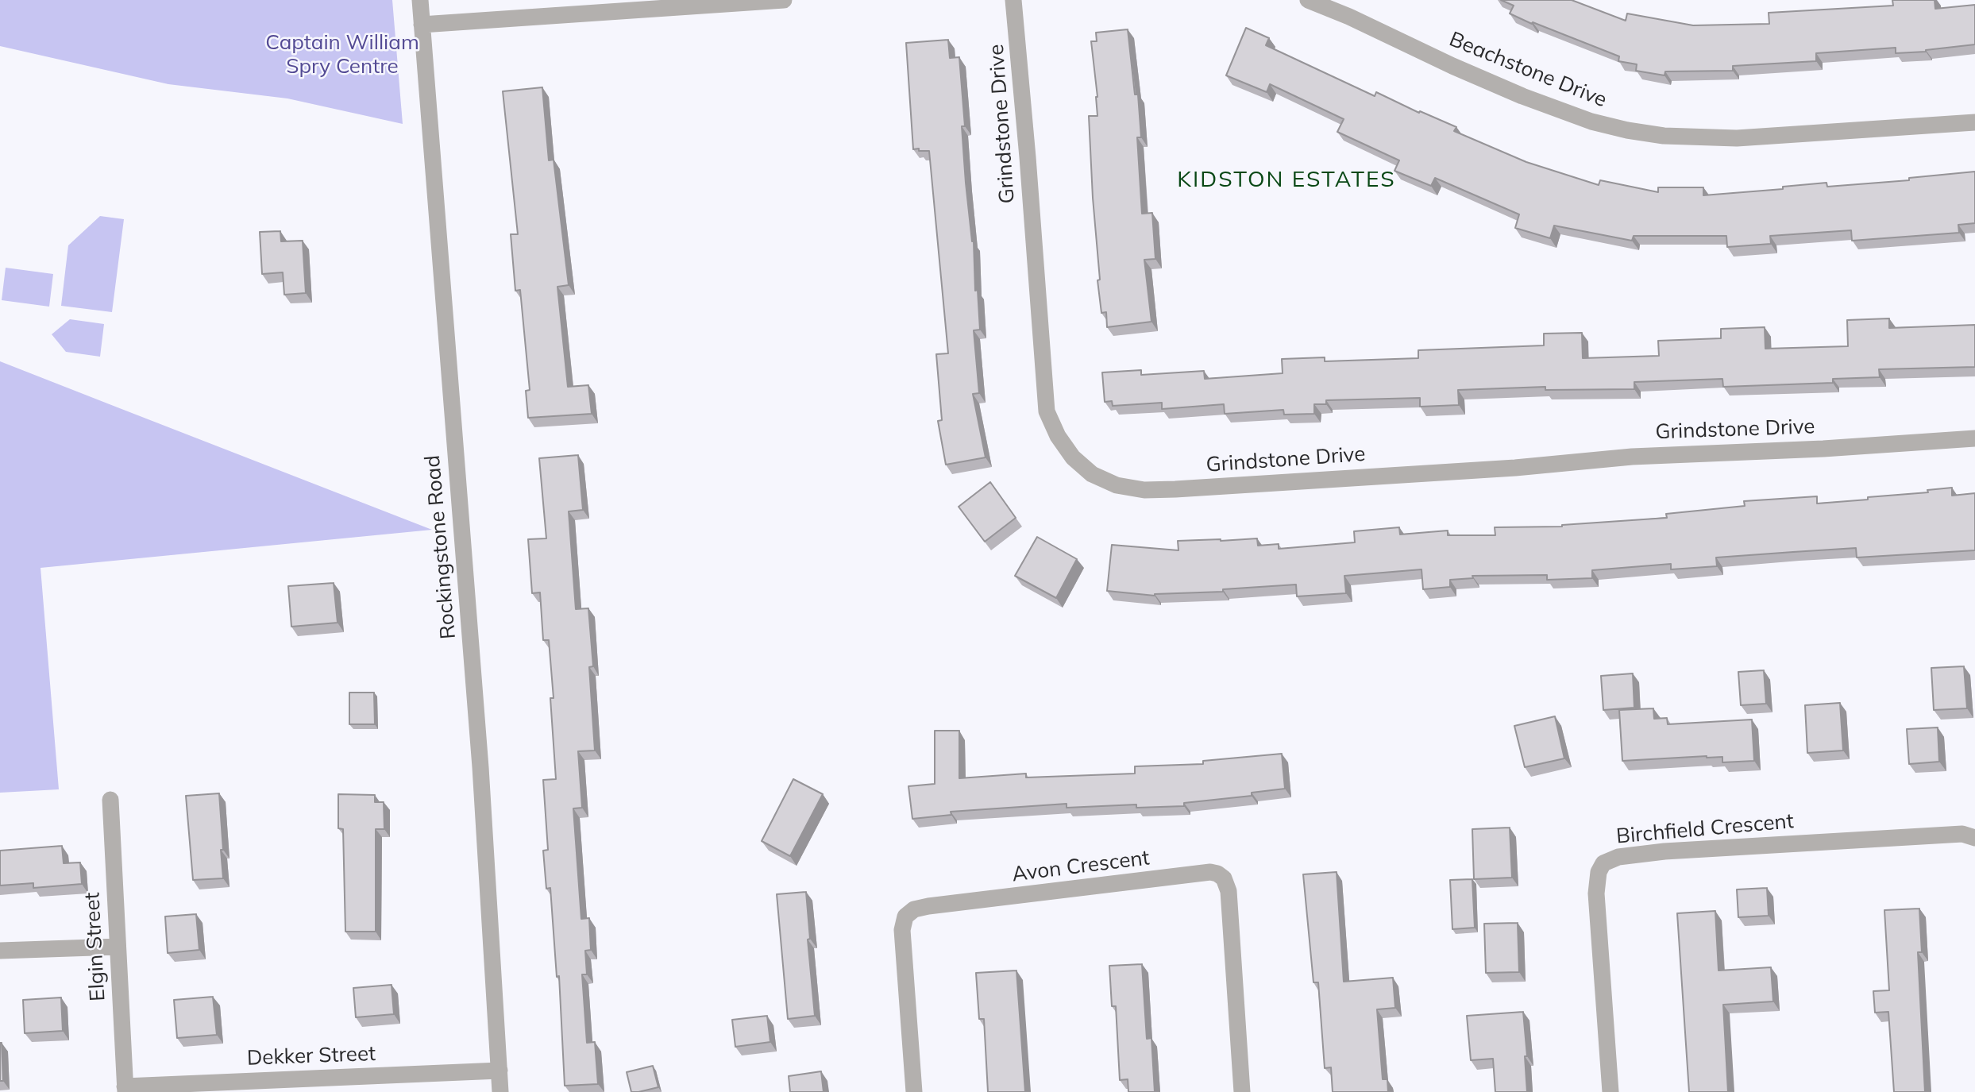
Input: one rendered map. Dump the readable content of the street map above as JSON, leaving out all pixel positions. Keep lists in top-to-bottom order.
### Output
{
  "streets": {
    "street": [
      "Beachstone Drive",
      "Grindstone Drive",
      "Rockingstone Road",
      "Birchfield Crescent",
      "Avon Crescent",
      "Elgin Street",
      "Dekker Street"
    ]
  },
  "crossings": [
    ["Rockingstone Road", "Dekker Street"],
    ["Elgin Street", "Dekker Street"]
  ],
  "districts": ["KIDSTON ESTATES"],
  "parks": ["Captain William Spry Centre"]
}
